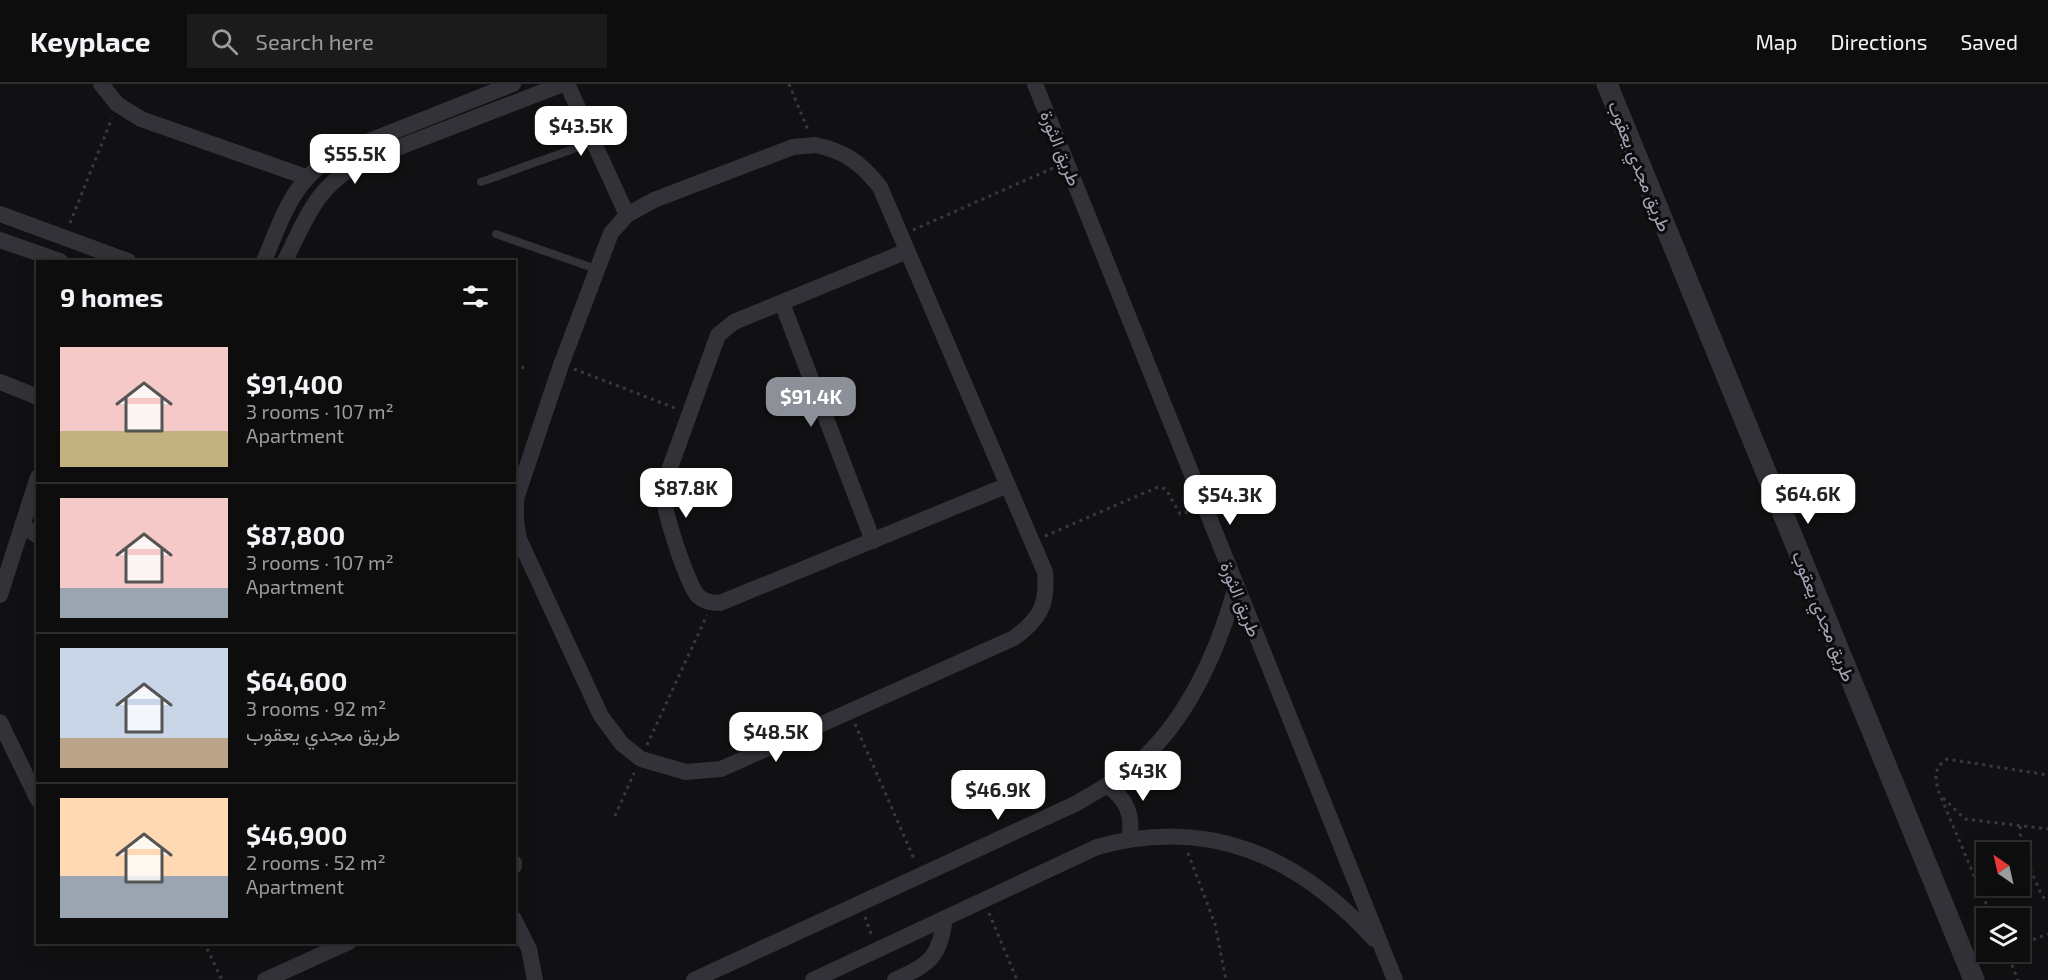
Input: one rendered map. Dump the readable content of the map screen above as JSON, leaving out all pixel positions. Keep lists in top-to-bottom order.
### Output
{
  "streets": {
    "street": ["طريق الثورة", "طريق مجدي يعقوب"]
  },
  "north": "top left",
  "page": {
    "header": "Keyplace",
    "search": "Search here",
    "nav": ["Map", "Directions", "Saved"],
    "price": [
      "$43.5K",
      "$55.5K",
      "$91.4K",
      "$87.8K",
      "$64.6K",
      "$54.3K",
      "$48.5K",
      "$43K",
      "$46.9K"
    ],
    "heading": "9 homes",
    "list": [
      {
        "name": "$91,400",
        "note": "3 rooms · 107 m² · Apartment"
      },
      {
        "name": "$87,800",
        "note": "3 rooms · 107 m² · Apartment"
      },
      {
        "name": "$64,600",
        "note": "3 rooms · 92 m² · طريق مجدي يعقوب"
      },
      {
        "name": "$46,900",
        "note": "2 rooms · 52 m² · Apartment"
      }
    ]
  }
}
